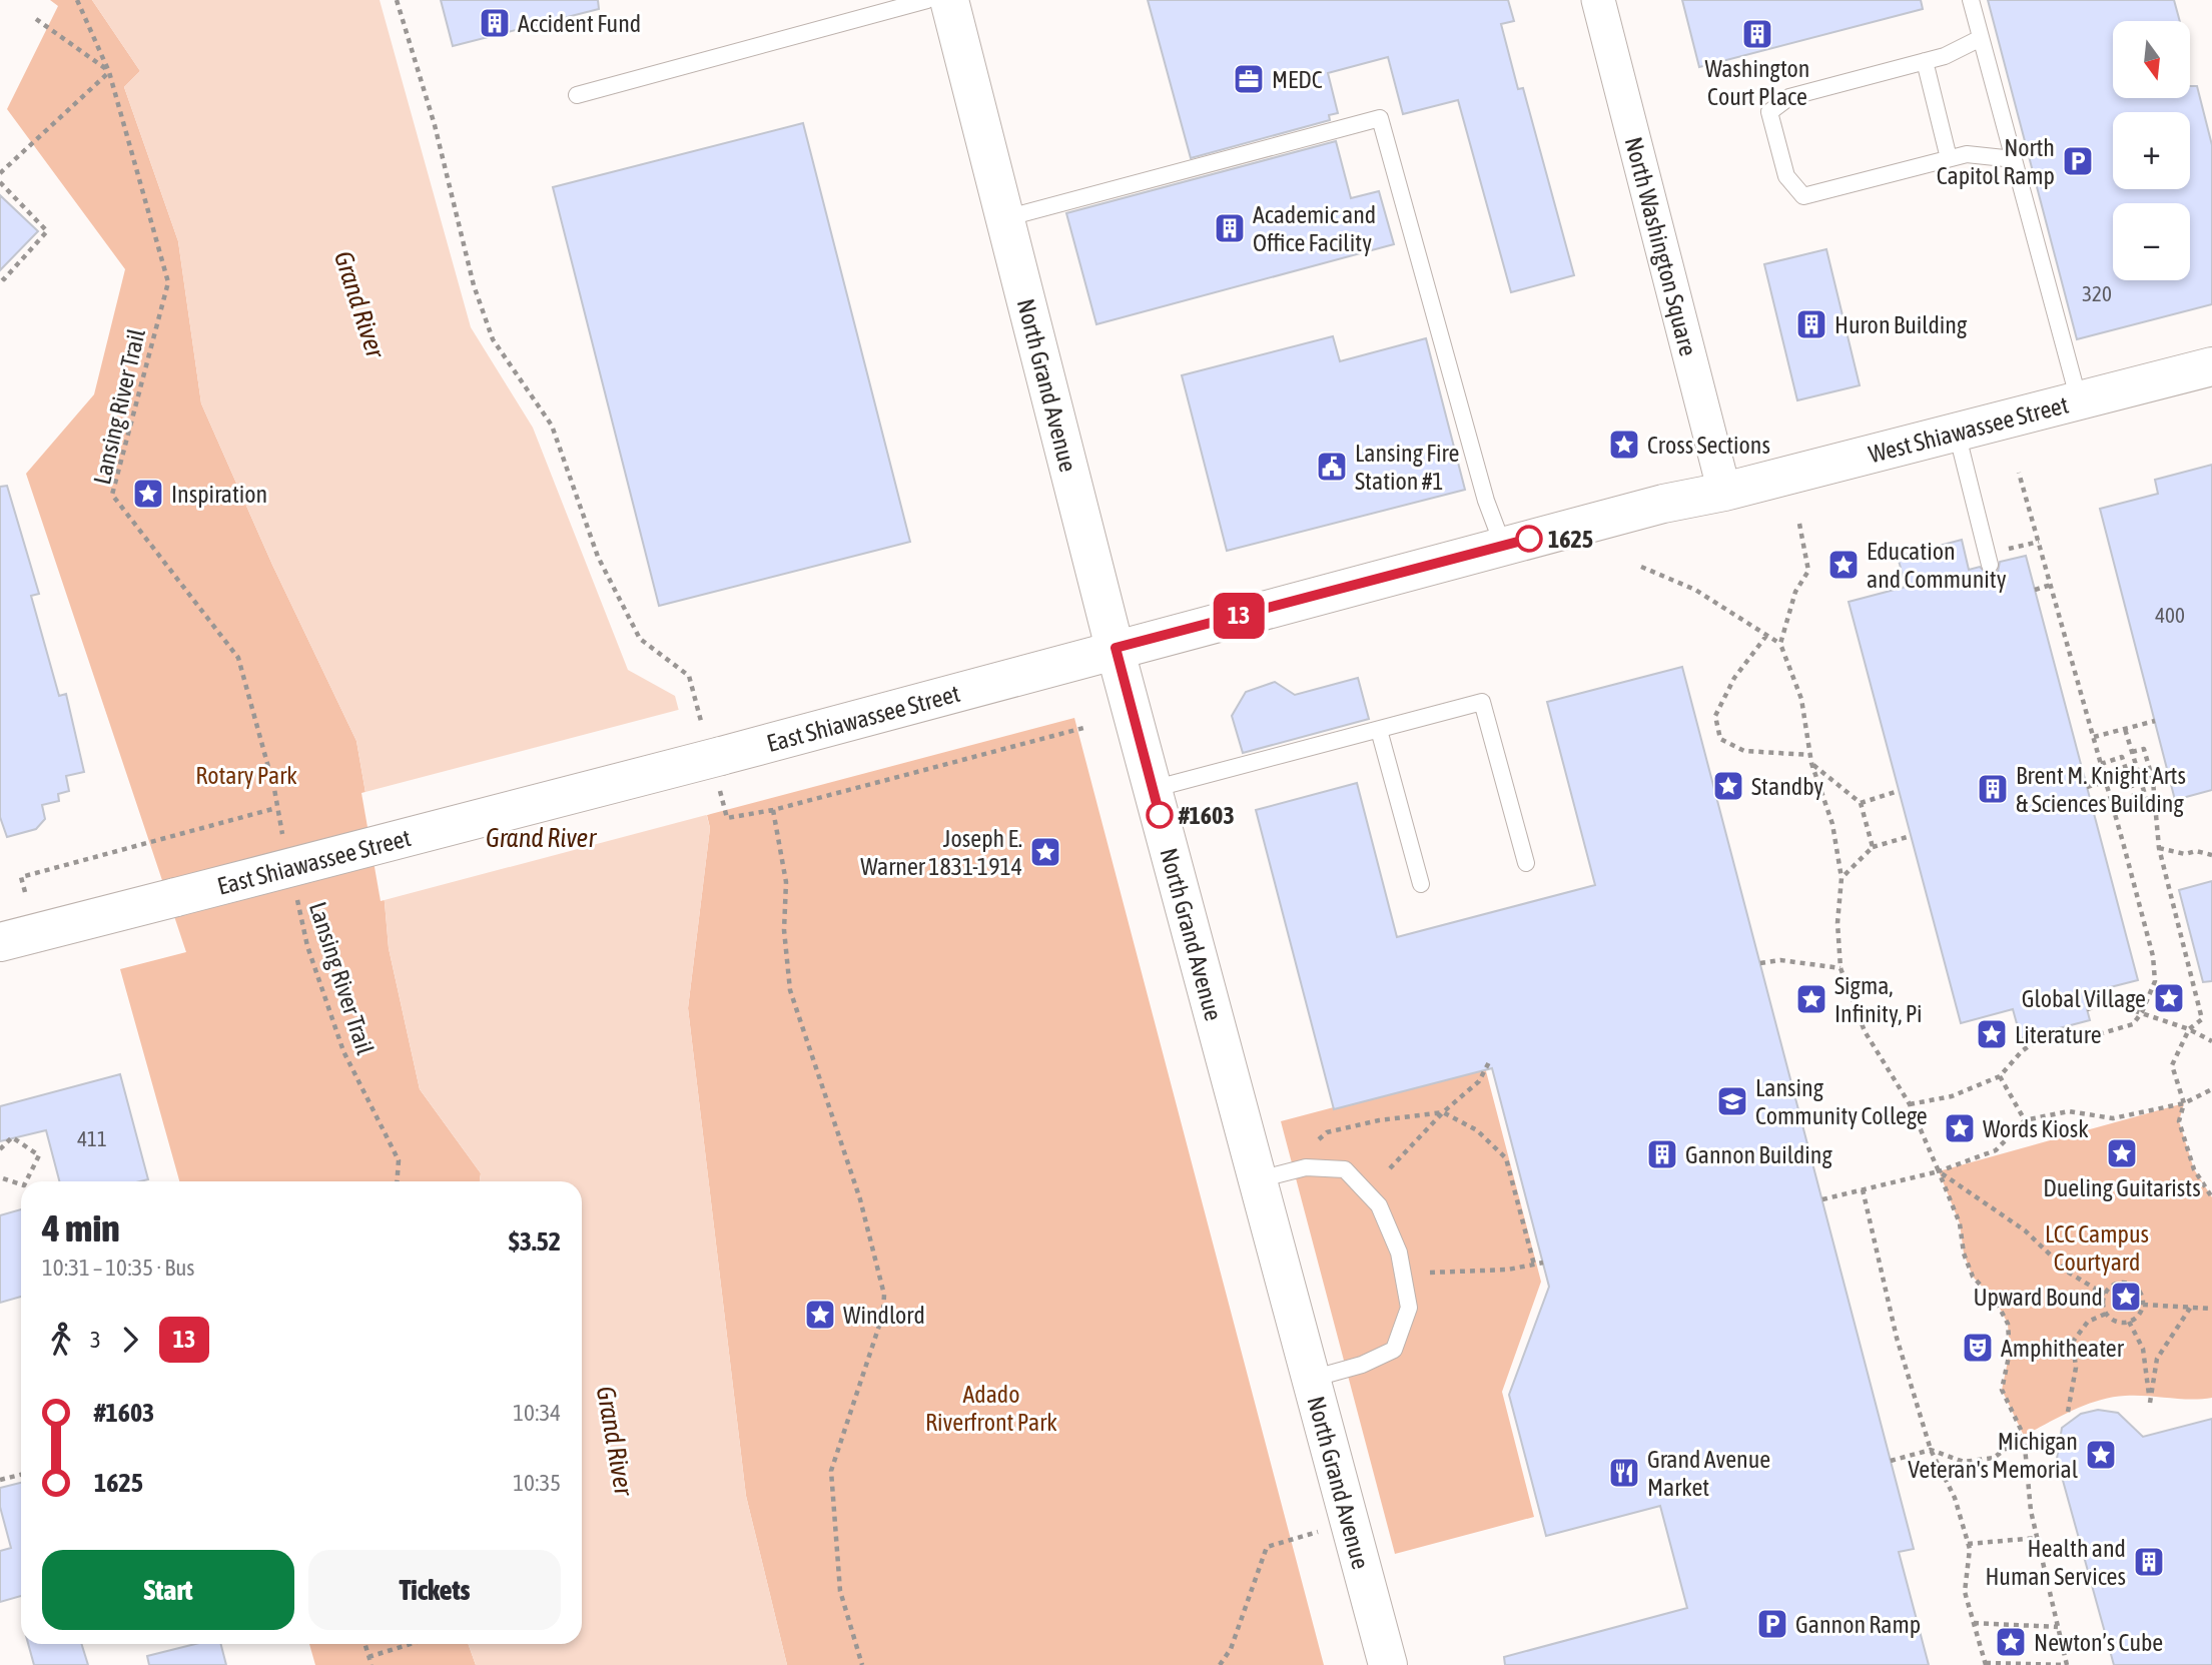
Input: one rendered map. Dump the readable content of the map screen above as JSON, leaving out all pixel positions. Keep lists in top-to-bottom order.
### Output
{
  "streets": {
    "street": [
      "North Washington Square",
      "North Grand Avenue",
      "West Shiawassee Street",
      "East Shiawassee Street"
    ],
    "path": ["Lansing River Trail"]
  },
  "crossings": [
    ["North Washington Square", "West Shiawassee Street"],
    ["North Washington Square", "East Shiawassee Street"],
    ["North Grand Avenue", "East Shiawassee Street"],
    ["West Shiawassee Street", "East Shiawassee Street"]
  ],
  "water": ["Grand River"],
  "parks": ["Rotary Park", "LCC Campus Courtyard", "Adado Riverfront Park"],
  "places": {
    "building": [
      "Accident Fund",
      "Washington Court Place",
      "Academic and Office Facility",
      "Huron Building",
      "Brent M. Knight Arts & Sciences Building",
      "Gannon Building",
      "Health and Human Services"
    ],
    "office": ["MEDC"],
    "parking": ["North Capitol Ramp", "Gannon Ramp"],
    "place": [
      "Cross Sections",
      "Inspiration",
      "Education and Community",
      "Standby",
      "Joseph E. Warner 1831-1914",
      "Global Village",
      "Sigma, Infinity, Pi",
      "Literature",
      "Words Kiosk",
      "Dueling Guitarists",
      "Upward Bound",
      "Windlord",
      "Michigan Veteran's Memorial",
      "Newton’s Cube"
    ],
    "public building": ["Lansing Fire Station #1"],
    "other": ["1625", "#1603"],
    "school or university": ["Lansing Community College"],
    "theatre": ["Amphitheater"],
    "restaurant": ["Grand Avenue Market"]
  },
  "lines": ["bus line 13"],
  "house_numbers": ["320", "400", "411"],
  "north": "bottom",
  "page": {
    "on_map": "13",
    "map_buttons": ["+", "−"],
    "heading": ["4 min", "10:31 – 10:35 · Bus", "$3.52"],
    "legs": ["3", "13"],
    "list": [
      {
        "name": "#1603",
        "value": "10:34"
      },
      {
        "name": "1625",
        "value": "10:35"
      }
    ],
    "buttons": ["Start", "Tickets"]
  }
}
